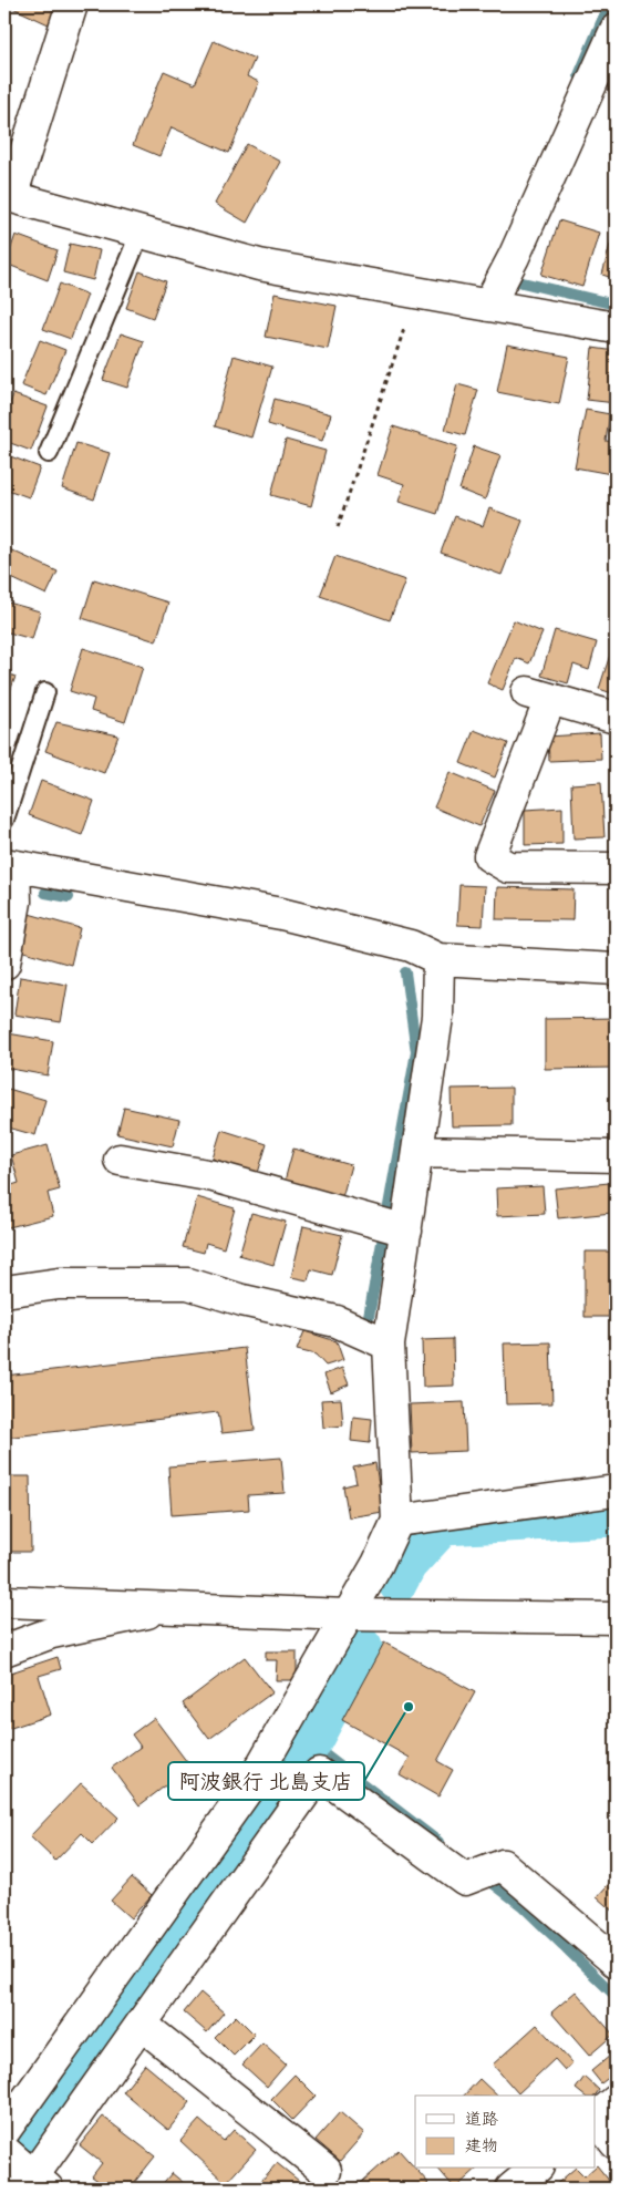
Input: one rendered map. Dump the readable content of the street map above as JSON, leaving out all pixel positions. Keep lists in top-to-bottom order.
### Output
{
  "places": ["阿波銀行 北島支店"],
  "legend": ["道路", "建物"]
}
